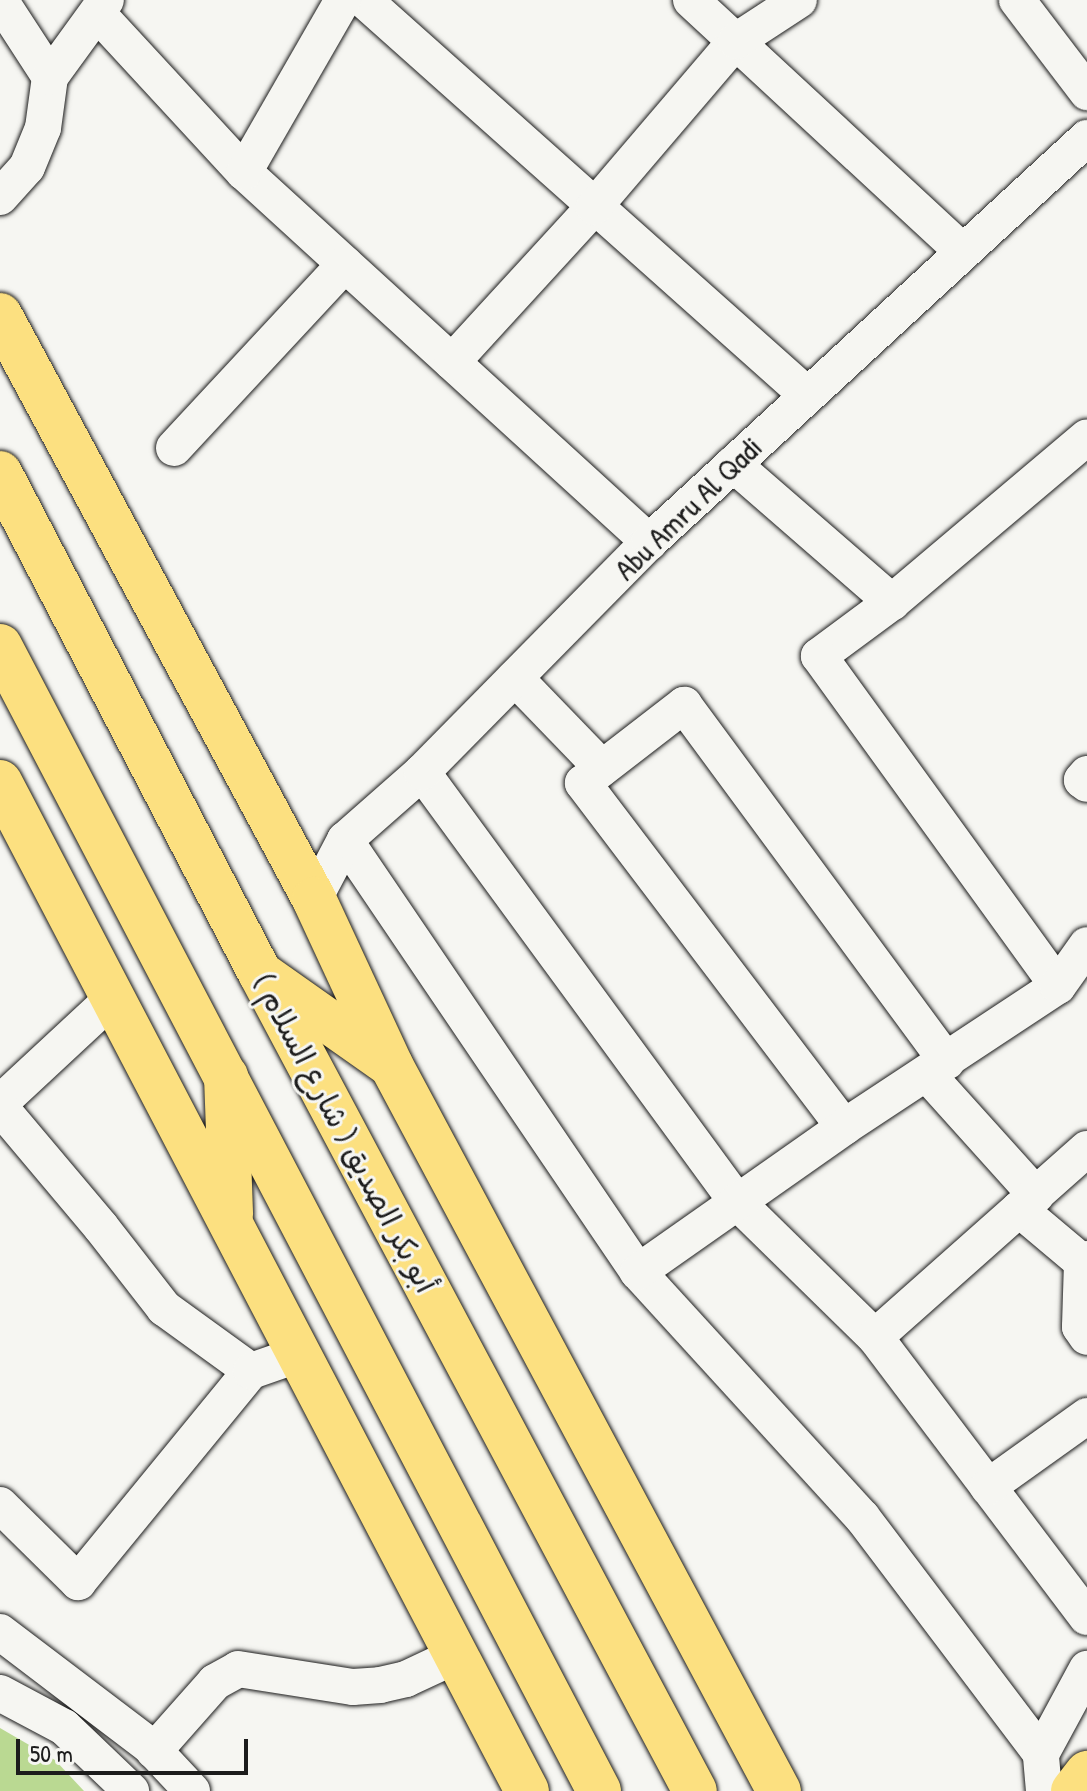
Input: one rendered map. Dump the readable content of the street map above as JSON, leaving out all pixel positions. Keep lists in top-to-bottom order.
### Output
{
  "streets": {
    "main road": ["( شارع السلام ) أبو بكر الصديق"],
    "street": ["Abu Amru Al Qadi"]
  },
  "scale_bar": "50 m"
}
